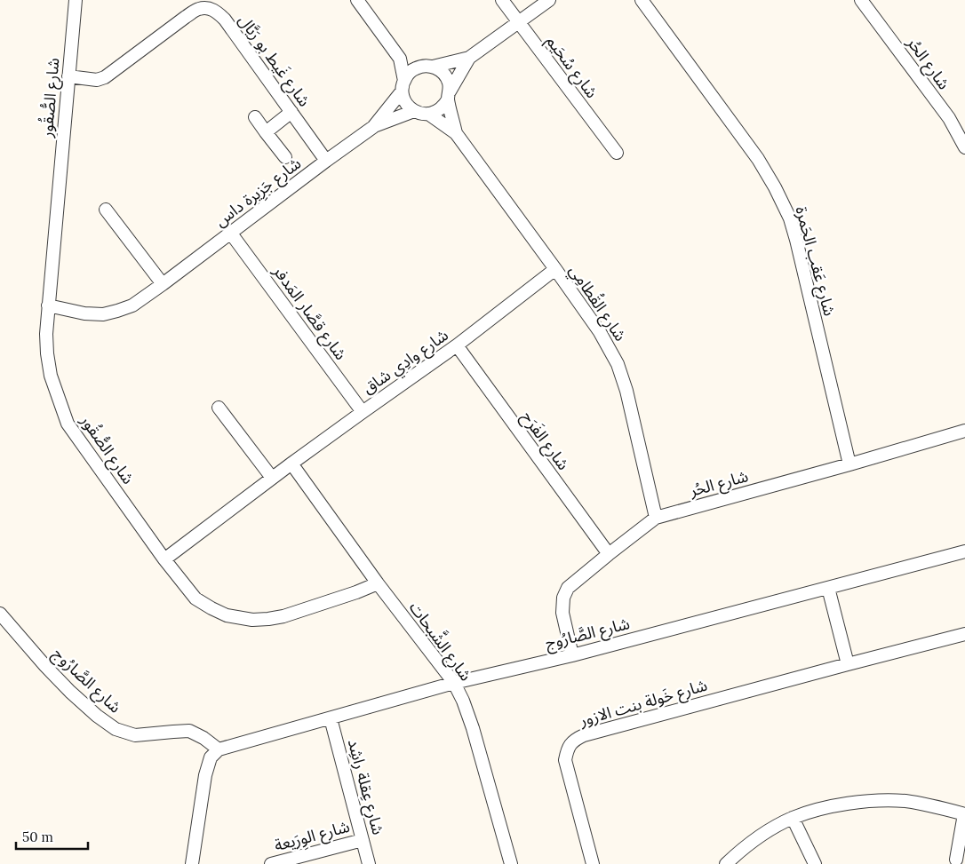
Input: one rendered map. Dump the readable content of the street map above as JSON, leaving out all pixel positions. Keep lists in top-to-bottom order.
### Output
{
  "streets": {
    "street": [
      "شارع غَيط بو رَيَّال",
      "شارع الحُر",
      "شارع سُحَيم",
      "شارع الصُّقُور",
      "شارع جَزِيرة داس",
      "شارع عَقب الحَمرة",
      "شارع القُطامِي",
      "شارع قصَّار المَدفر",
      "شارع وادِي شاق",
      "شارع الفَرَح",
      "شارع الصَّارُوج",
      "شارع الشَّبحات",
      "شارع خَولة بنت الازور",
      "شارع عِقلة راشِد",
      "شارع الوِرَيعة"
    ]
  },
  "crossings": [
    ["شارع غَيط بو رَيَّال", "شارع الصُّقُور"],
    ["شارع غَيط بو رَيَّال", "شارع جَزِيرة داس"],
    ["شارع الحُر", "شارع عَقب الحَمرة"],
    ["شارع الحُر", "شارع القُطامِي"],
    ["شارع الحُر", "شارع الفَرَح"],
    ["شارع الحُر", "شارع الصَّارُوج"],
    ["شارع الصُّقُور", "شارع جَزِيرة داس"],
    ["شارع الصُّقُور", "شارع وادِي شاق"],
    ["شارع الصُّقُور", "شارع الشَّبحات"],
    ["شارع جَزِيرة داس", "شارع القُطامِي"],
    ["شارع جَزِيرة داس", "شارع قصَّار المَدفر"],
    ["شارع القُطامِي", "شارع وادِي شاق"],
    ["شارع قصَّار المَدفر", "شارع وادِي شاق"],
    ["شارع وادِي شاق", "شارع الفَرَح"],
    ["شارع وادِي شاق", "شارع الشَّبحات"],
    ["شارع الصَّارُوج", "شارع الشَّبحات"],
    ["شارع الصَّارُوج", "شارع عِقلة راشِد"],
    ["شارع عِقلة راشِد", "شارع الوِرَيعة"]
  ],
  "scale_bar": "50 m"
}
